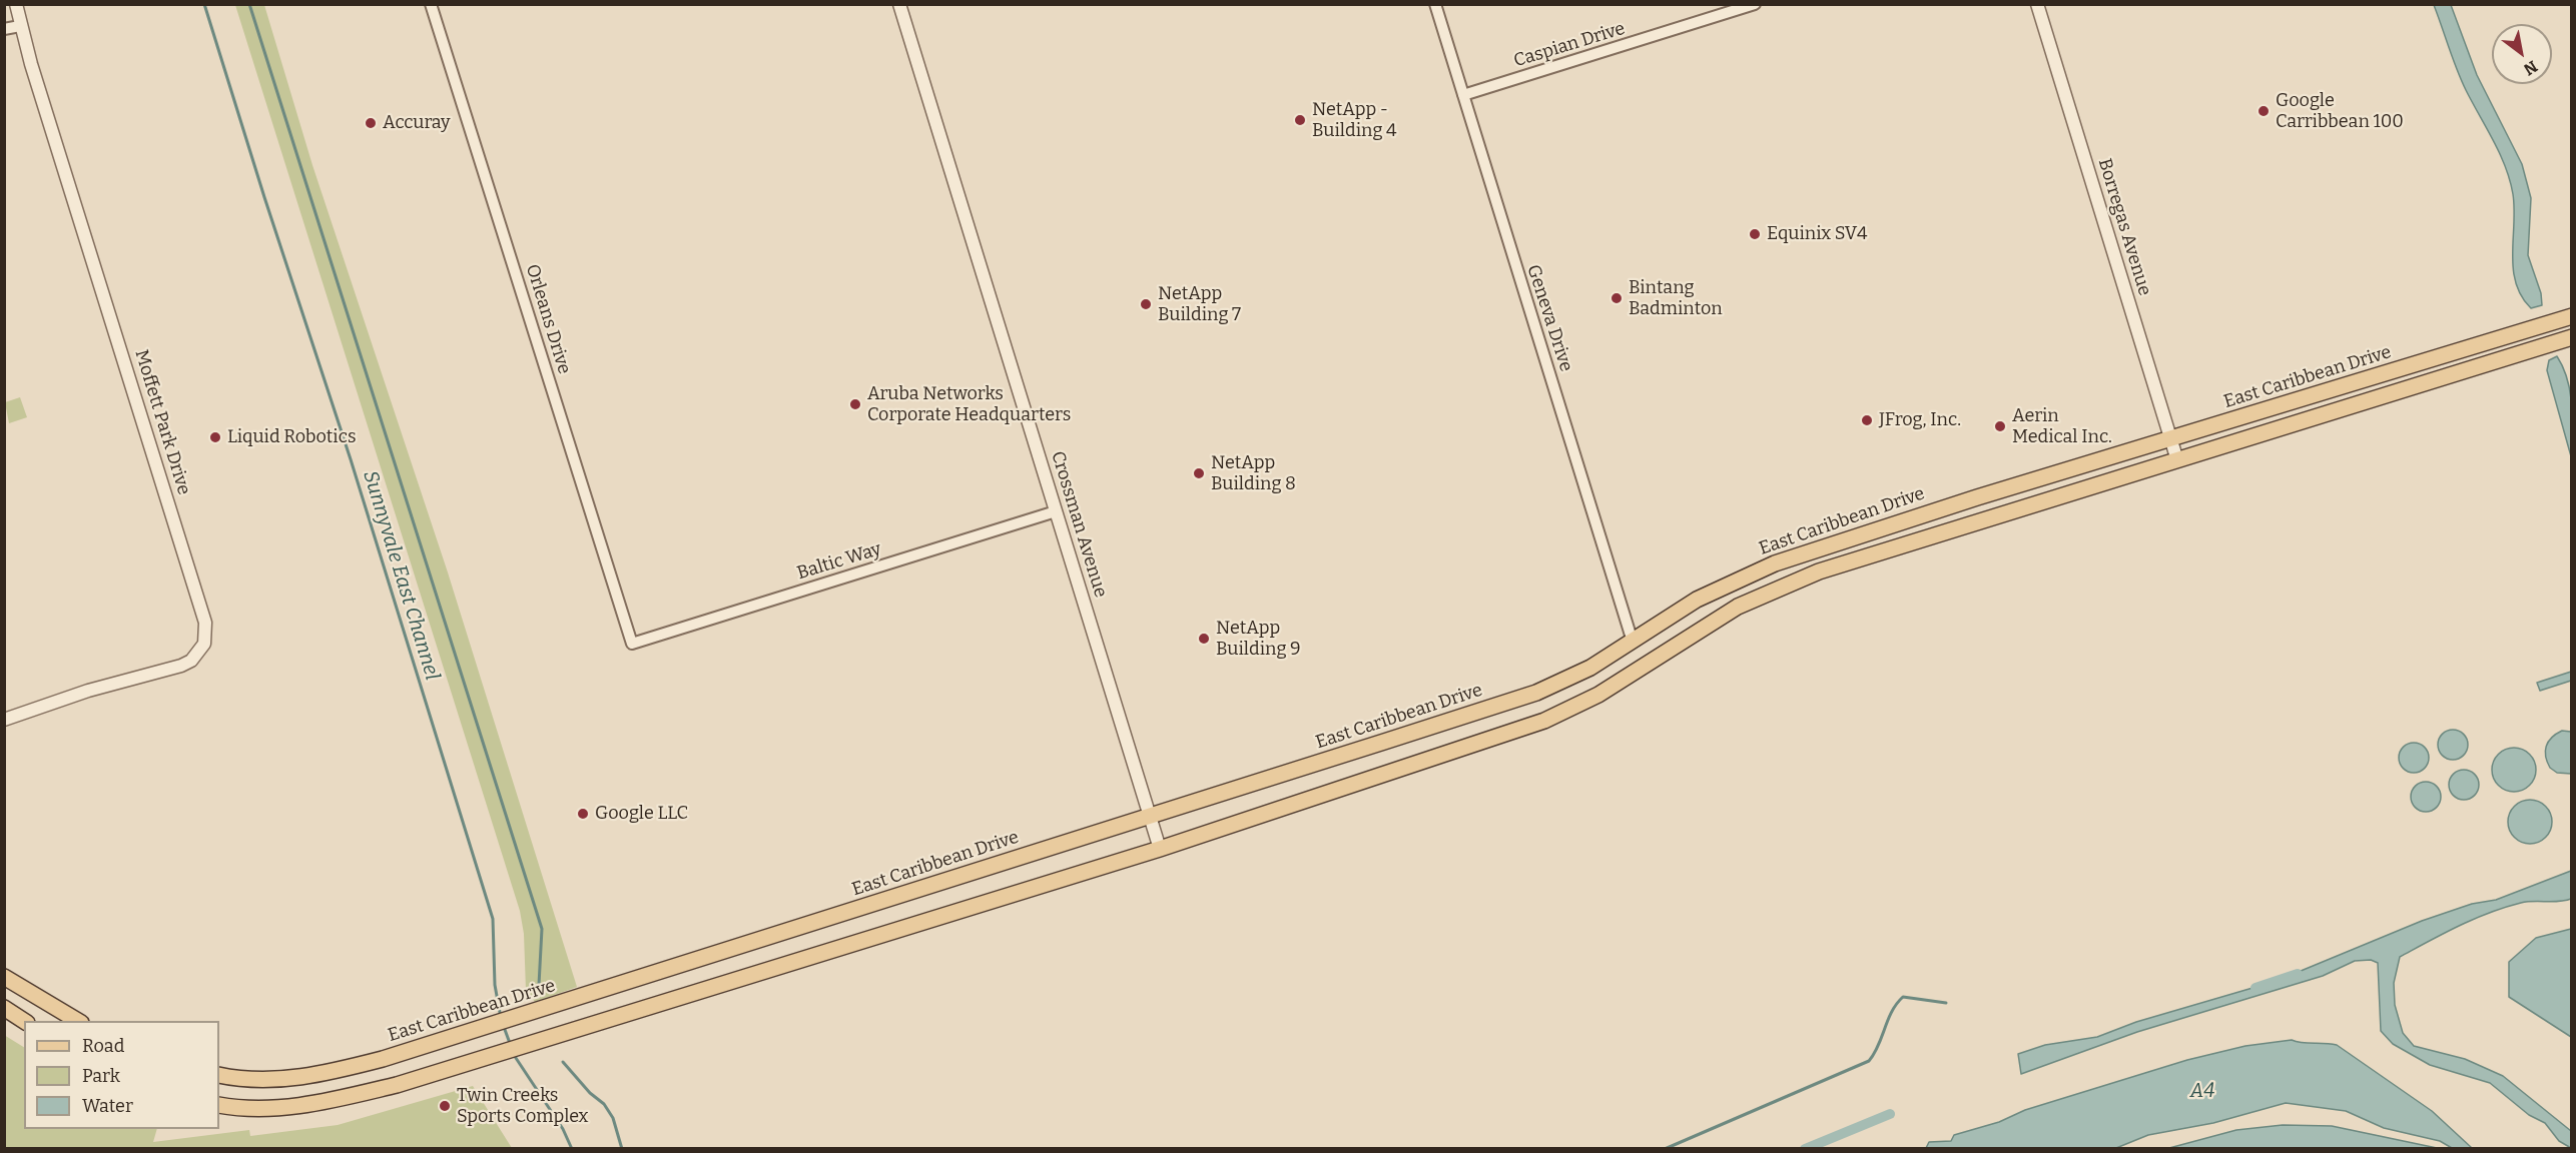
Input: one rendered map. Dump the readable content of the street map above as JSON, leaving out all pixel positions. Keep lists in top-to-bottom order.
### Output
{
  "streets": {
    "main road": ["East Caribbean Drive"],
    "street": [
      "Caspian Drive",
      "Borregas Avenue",
      "Geneva Drive",
      "Orleans Drive",
      "Moffett Park Drive",
      "Crossman Avenue",
      "Baltic Way"
    ]
  },
  "crossings": [
    ["Caspian Drive", "Geneva Drive"],
    ["Borregas Avenue", "East Caribbean Drive"],
    ["Geneva Drive", "East Caribbean Drive"],
    ["Orleans Drive", "Baltic Way"],
    ["East Caribbean Drive", "Crossman Avenue"],
    ["Crossman Avenue", "Baltic Way"]
  ],
  "water": ["Sunnyvale East Channel", "A4"],
  "places": [
    "Google Carribbean 100",
    "NetApp - Building 4",
    "Accuray",
    "Equinix SV4",
    "Bintang Badminton",
    "NetApp Building 7",
    "Aruba Networks Corporate Headquarters",
    "JFrog, Inc.",
    "Aerin Medical Inc.",
    "Liquid Robotics",
    "NetApp Building 8",
    "NetApp Building 9",
    "Google LLC",
    "Twin Creeks Sports Complex"
  ],
  "legend": ["Road", "Park", "Water"],
  "north": "bottom right"
}
